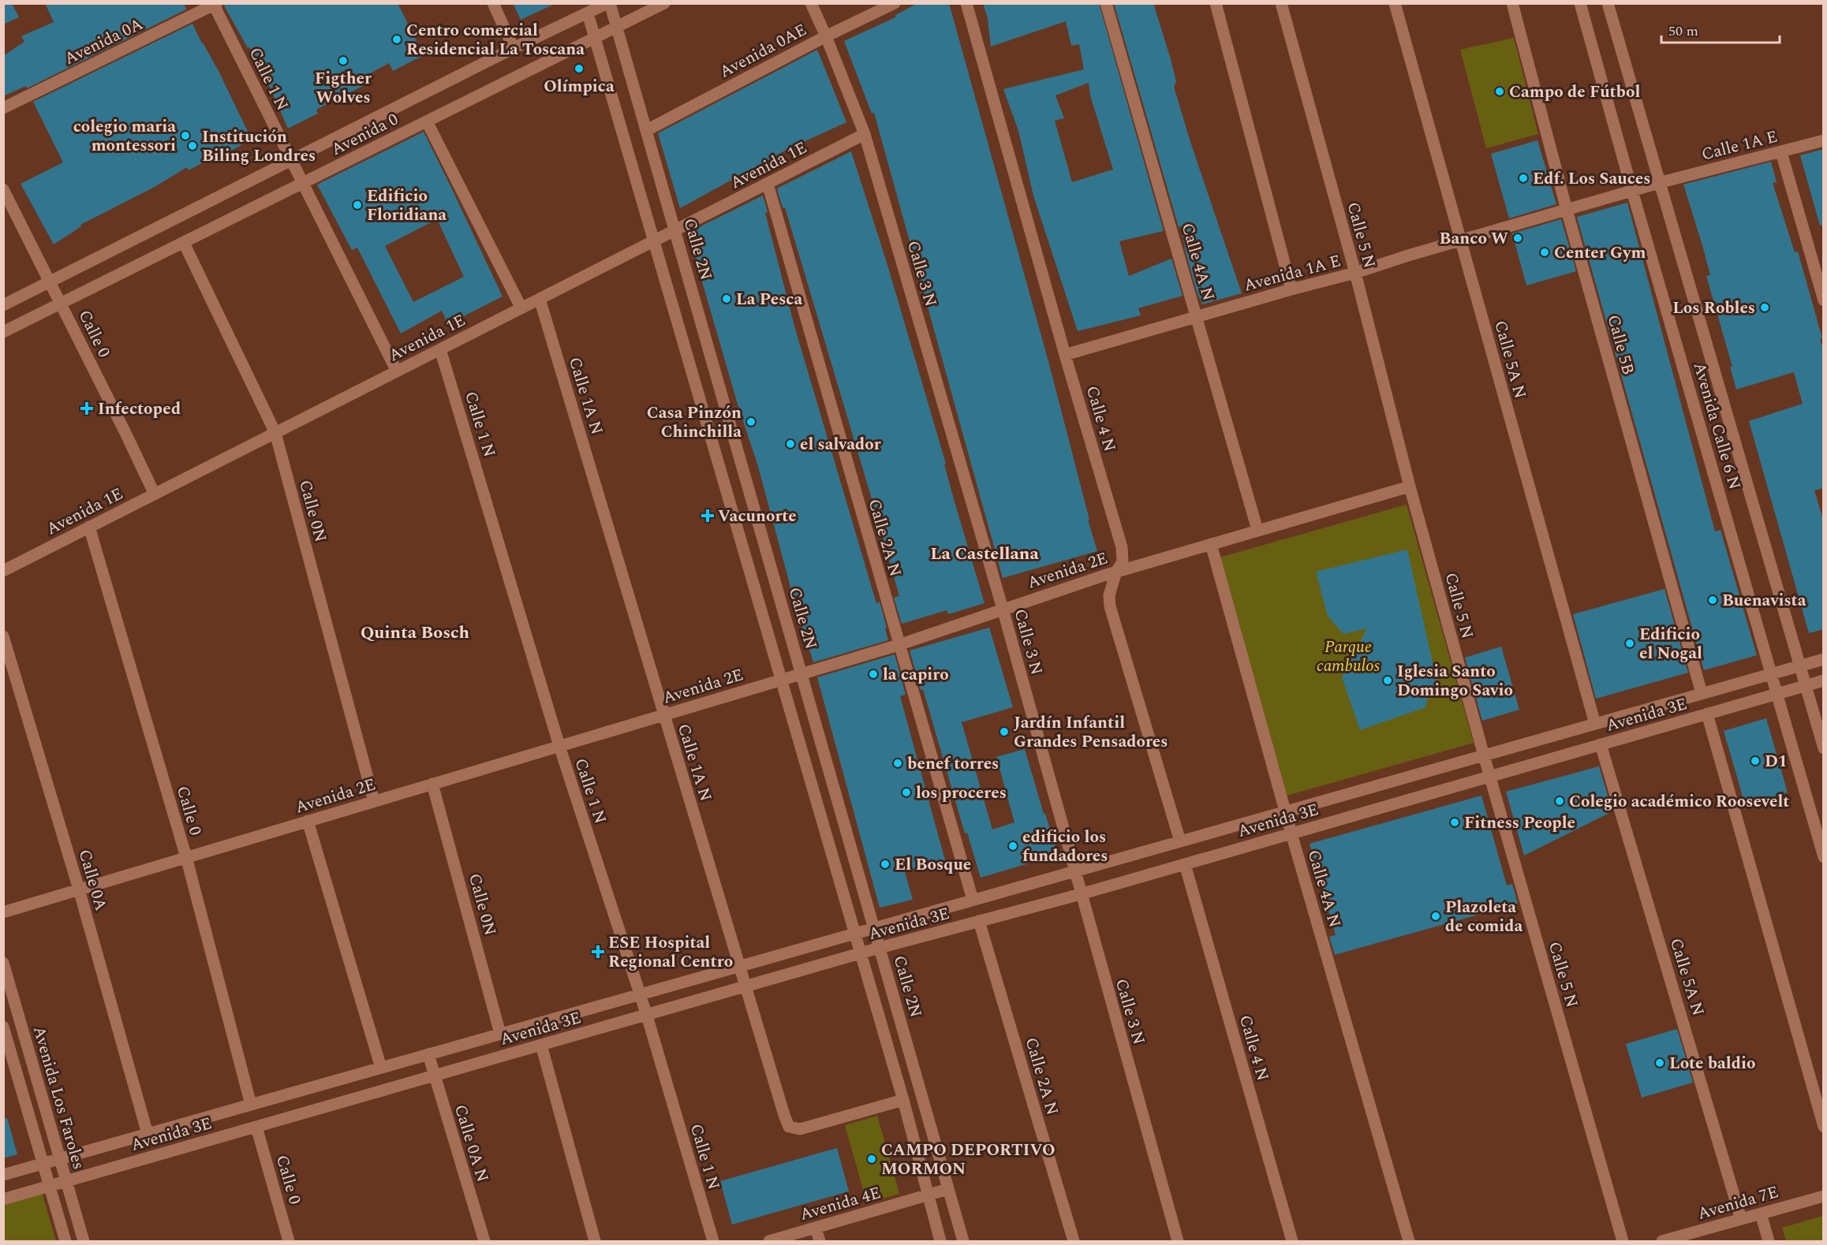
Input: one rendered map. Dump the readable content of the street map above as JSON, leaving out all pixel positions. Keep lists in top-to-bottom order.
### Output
{
  "streets": {
    "street": [
      "Avenida 0A",
      "Avenida 0AE",
      "Calle 1 N",
      "Avenida 0",
      "Calle 1A E",
      "Avenida 1E",
      "Calle 5 N",
      "Calle 2N",
      "Calle 4A N",
      "Avenida 1A E",
      "Calle 3 N",
      "Calle 0",
      "Calle 5B",
      "Calle 5A N",
      "Calle 1A N",
      "Calle 4 N",
      "Avenida Calle 6 N",
      "Calle 0N",
      "Calle 2A N",
      "Avenida 2E",
      "Avenida 3E",
      "Calle 0A",
      "Avenida Los Faroles",
      "Calle 0A N",
      "Avenida 7E",
      "Avenida 4E"
    ]
  },
  "crossings": [
    ["Avenida 0A", "Calle 1 N"],
    ["Avenida 0AE", "Calle 2N"],
    ["Avenida 0AE", "Calle 3 N"],
    ["Calle 1 N", "Avenida 0"],
    ["Calle 1 N", "Avenida 1E"],
    ["Calle 1 N", "Avenida 2E"],
    ["Calle 1 N", "Avenida 3E"],
    ["Avenida 0", "Calle 2N"],
    ["Avenida 0", "Calle 0"],
    ["Avenida 0", "Calle 0N"],
    ["Calle 1A E", "Avenida 1A E"],
    ["Calle 1A E", "Avenida Calle 6 N"],
    ["Avenida 1E", "Calle 2N"],
    ["Avenida 1E", "Calle 3 N"],
    ["Avenida 1E", "Calle 0"],
    ["Avenida 1E", "Calle 1A N"],
    ["Avenida 1E", "Calle 0N"],
    ["Avenida 1E", "Calle 2A N"],
    ["Calle 5 N", "Avenida 1A E"],
    ["Calle 5 N", "Avenida 2E"],
    ["Calle 5 N", "Avenida 3E"],
    ["Calle 2N", "Avenida 2E"],
    ["Calle 2N", "Avenida 3E"],
    ["Calle 2N", "Avenida 4E"],
    ["Calle 4A N", "Avenida 1A E"],
    ["Calle 4A N", "Avenida 2E"],
    ["Calle 4A N", "Avenida 3E"],
    ["Avenida 1A E", "Calle 5B"],
    ["Avenida 1A E", "Calle 5A N"],
    ["Avenida 1A E", "Calle 4 N"],
    ["Avenida 1A E", "Avenida Calle 6 N"],
    ["Calle 3 N", "Avenida 2E"],
    ["Calle 3 N", "Avenida 3E"],
    ["Calle 0", "Avenida 2E"],
    ["Calle 0", "Avenida 3E"],
    ["Calle 5B", "Avenida 3E"],
    ["Calle 5A N", "Avenida 3E"],
    ["Calle 5A N", "Avenida 7E"],
    ["Calle 1A N", "Avenida 2E"],
    ["Calle 1A N", "Avenida 3E"],
    ["Calle 4 N", "Avenida 2E"],
    ["Calle 4 N", "Avenida 3E"],
    ["Avenida Calle 6 N", "Avenida 3E"],
    ["Calle 0N", "Avenida 2E"],
    ["Calle 0N", "Avenida 3E"],
    ["Calle 2A N", "Avenida 2E"],
    ["Calle 2A N", "Avenida 3E"],
    ["Avenida 2E", "Calle 0A"],
    ["Avenida 3E", "Calle 0A"],
    ["Avenida 3E", "Avenida Los Faroles"],
    ["Avenida 3E", "Calle 0A N"]
  ],
  "districts": ["La Castellana", "Quinta Bosch"],
  "parks": ["Parque cambulos"],
  "places": {
    "other": [
      "Centro comercial Residencial La Toscana",
      "Figther Wolves",
      "Olímpica",
      "Campo de Fútbol",
      "colegio maria montessori",
      "Institución Biling Londres",
      "Edf. Los Sauces",
      "Edificio Floridiana",
      "Banco W",
      "Center Gym",
      "La Pesca",
      "Los Robles",
      "Casa Pinzón Chinchilla",
      "el salvador",
      "Buenavista",
      "Edificio el Nogal",
      "la capiro",
      "Iglesia Santo Domingo Savio",
      "Jardín Infantil Grandes Pensadores",
      "D1",
      "benef torres",
      "los proceres",
      "Colegio académico Roosevelt",
      "Fitness People",
      "edificio los fundadores",
      "El Bosque",
      "Plazoleta de comida",
      "Lote baldio",
      "CAMPO DEPORTIVO MORMON"
    ],
    "health": ["Infectoped", "Vacunorte", "ESE Hospital Regional Centro"]
  },
  "scale_bar": "50 m"
}
